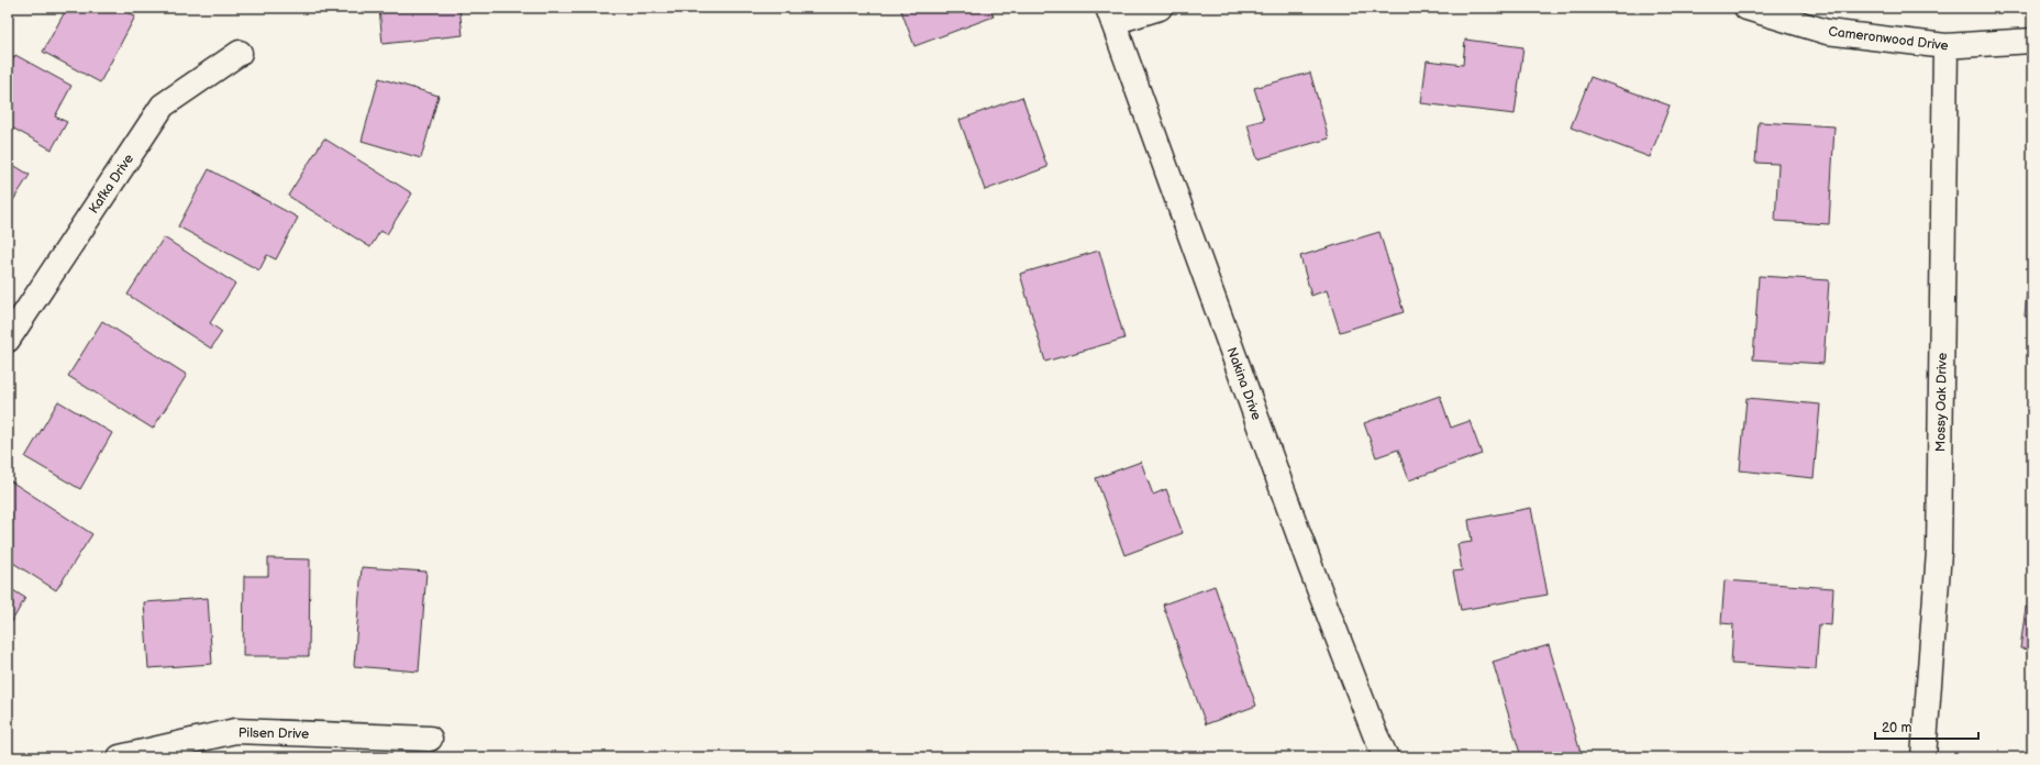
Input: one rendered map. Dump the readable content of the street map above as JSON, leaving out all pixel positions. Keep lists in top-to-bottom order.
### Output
{
  "streets": {
    "street": [
      "Cameronwood Drive",
      "Kafka Drive",
      "Nakina Drive",
      "Mossy Oak Drive",
      "Pilsen Drive"
    ]
  },
  "crossings": [
    ["Cameronwood Drive", "Mossy Oak Drive"]
  ],
  "scale_bar": "20 m"
}
